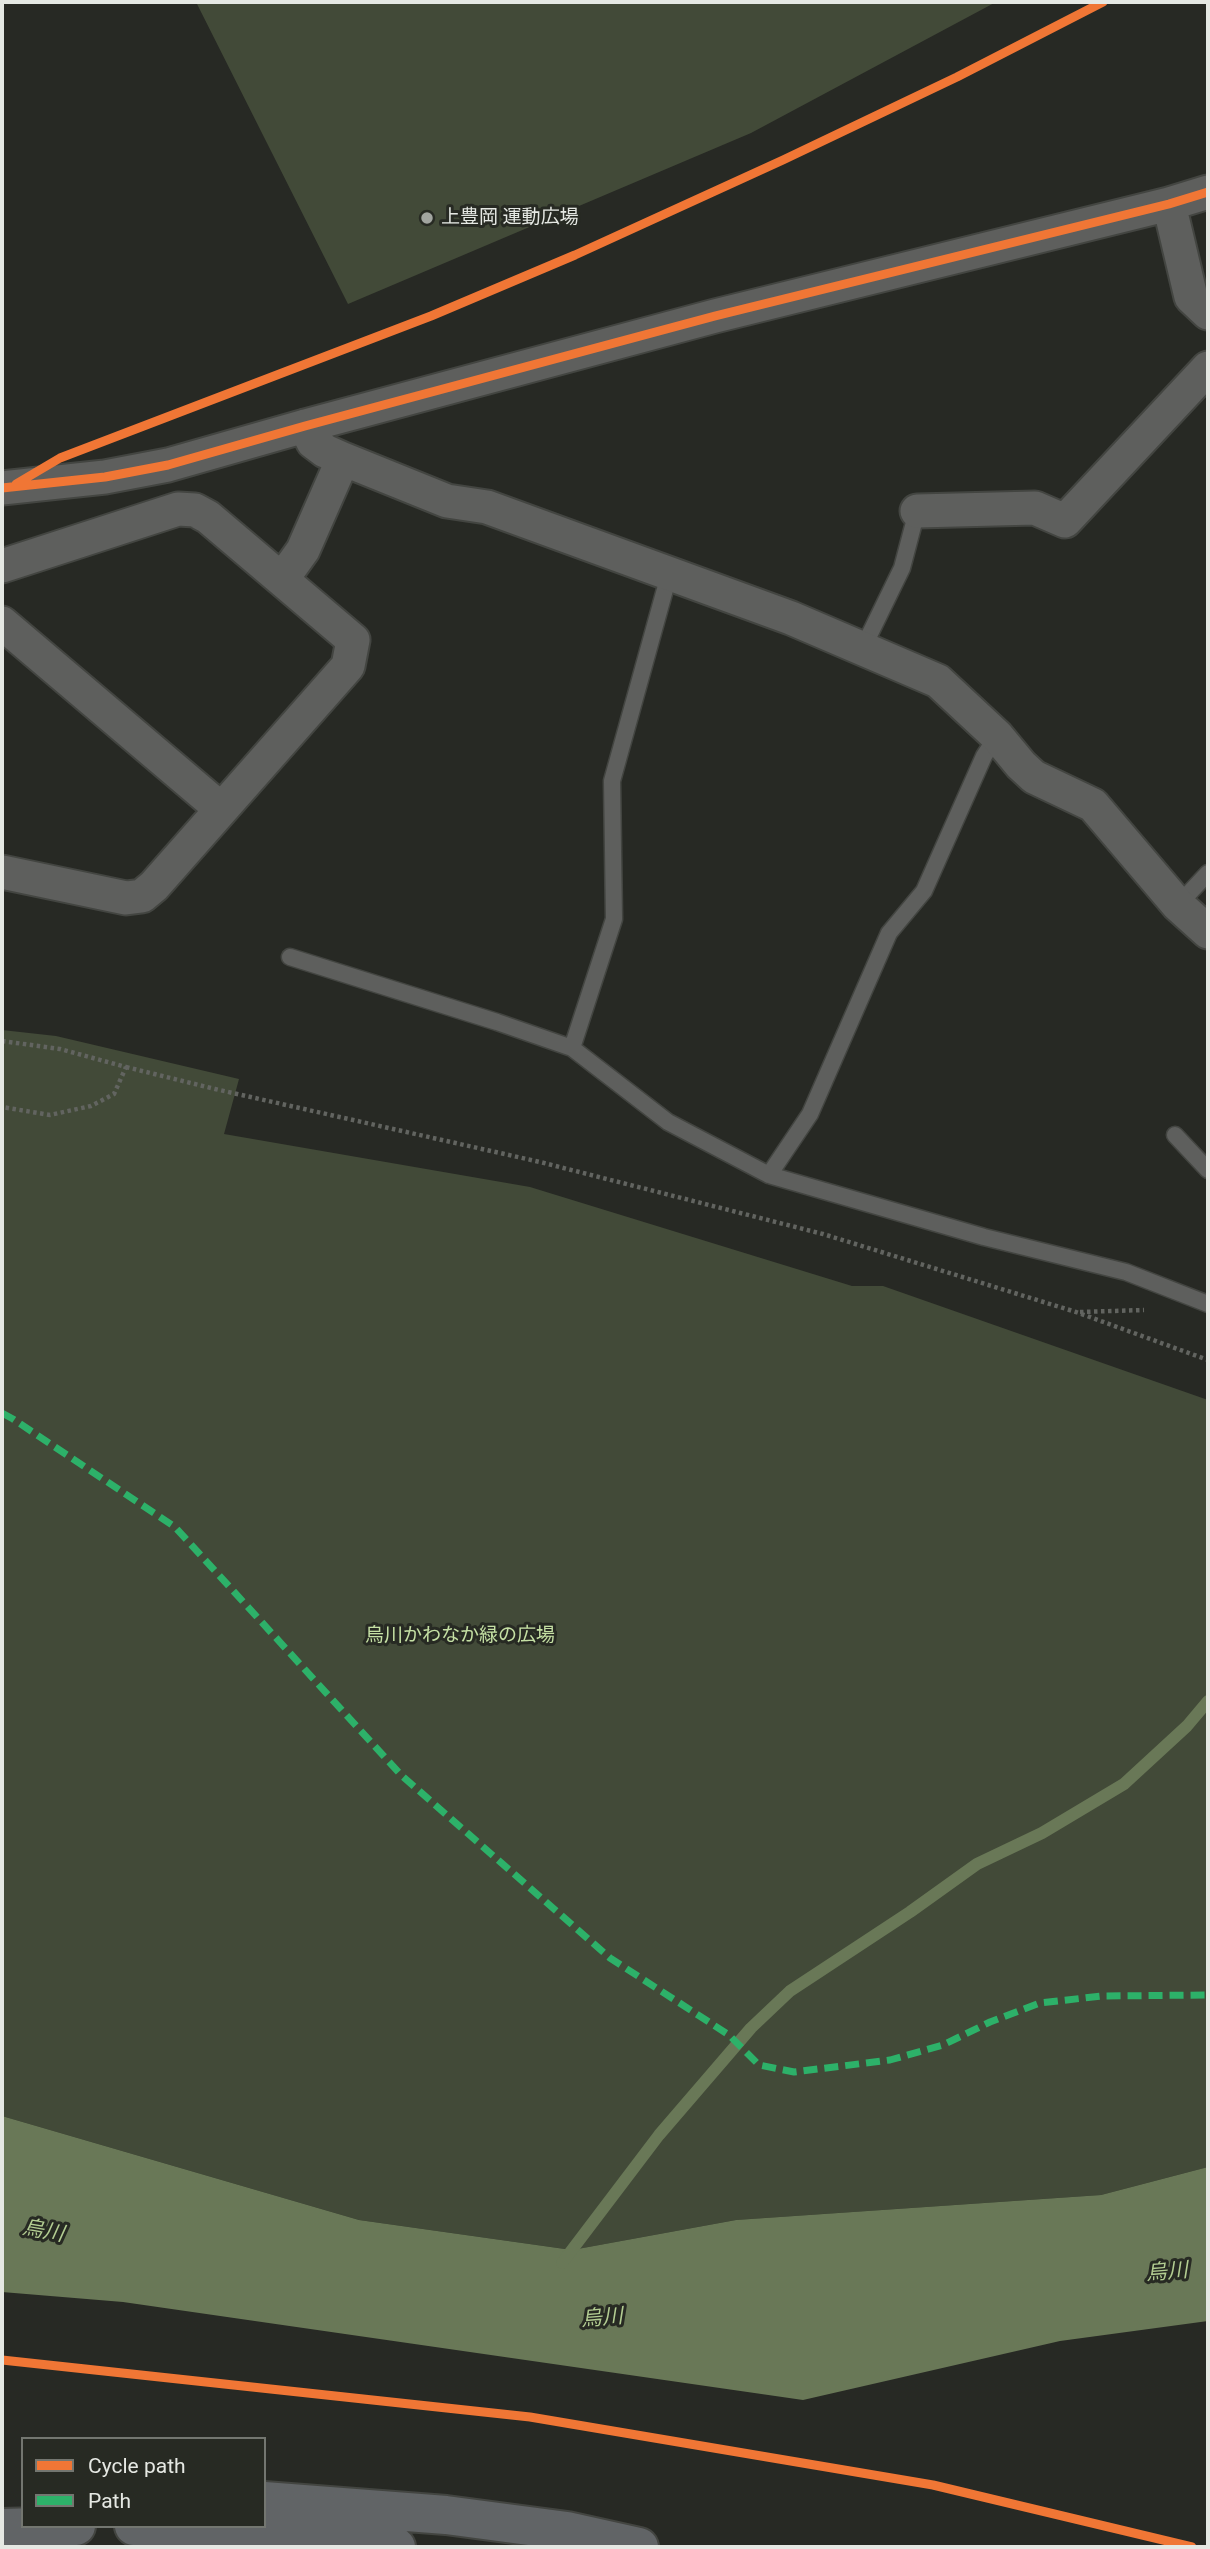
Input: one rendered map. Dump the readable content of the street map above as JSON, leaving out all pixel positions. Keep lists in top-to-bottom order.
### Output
{
  "water": ["烏川"],
  "parks": ["烏川かわなか緑の広場"],
  "places": ["上豊岡 運動広場"],
  "legend": ["Cycle path", "Path"]
}
